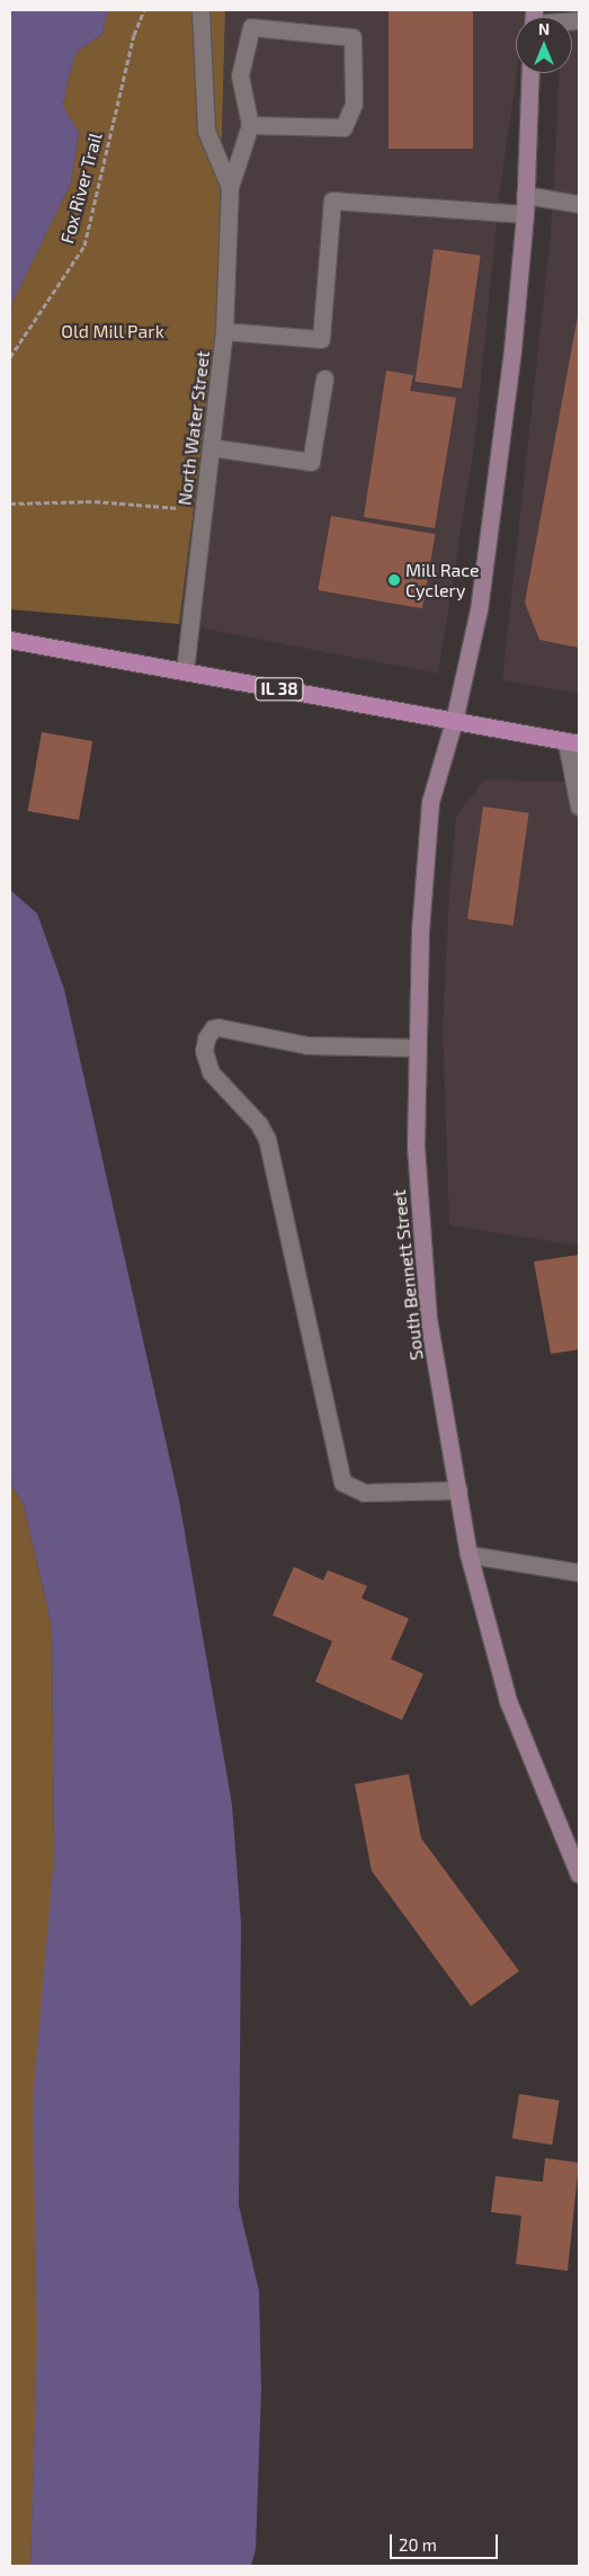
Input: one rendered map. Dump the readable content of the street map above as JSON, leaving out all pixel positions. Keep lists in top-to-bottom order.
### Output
{
  "streets": {
    "main road": ["IL 38", "South Bennett Street"],
    "street": ["North Water Street"],
    "path": ["Fox River Trail"]
  },
  "crossings": [
    ["North Water Street", "IL 38"],
    ["IL 38", "South Bennett Street"]
  ],
  "parks": ["Old Mill Park"],
  "places": ["Mill Race Cyclery"],
  "scale_bar": "20 m",
  "north": "top"
}
